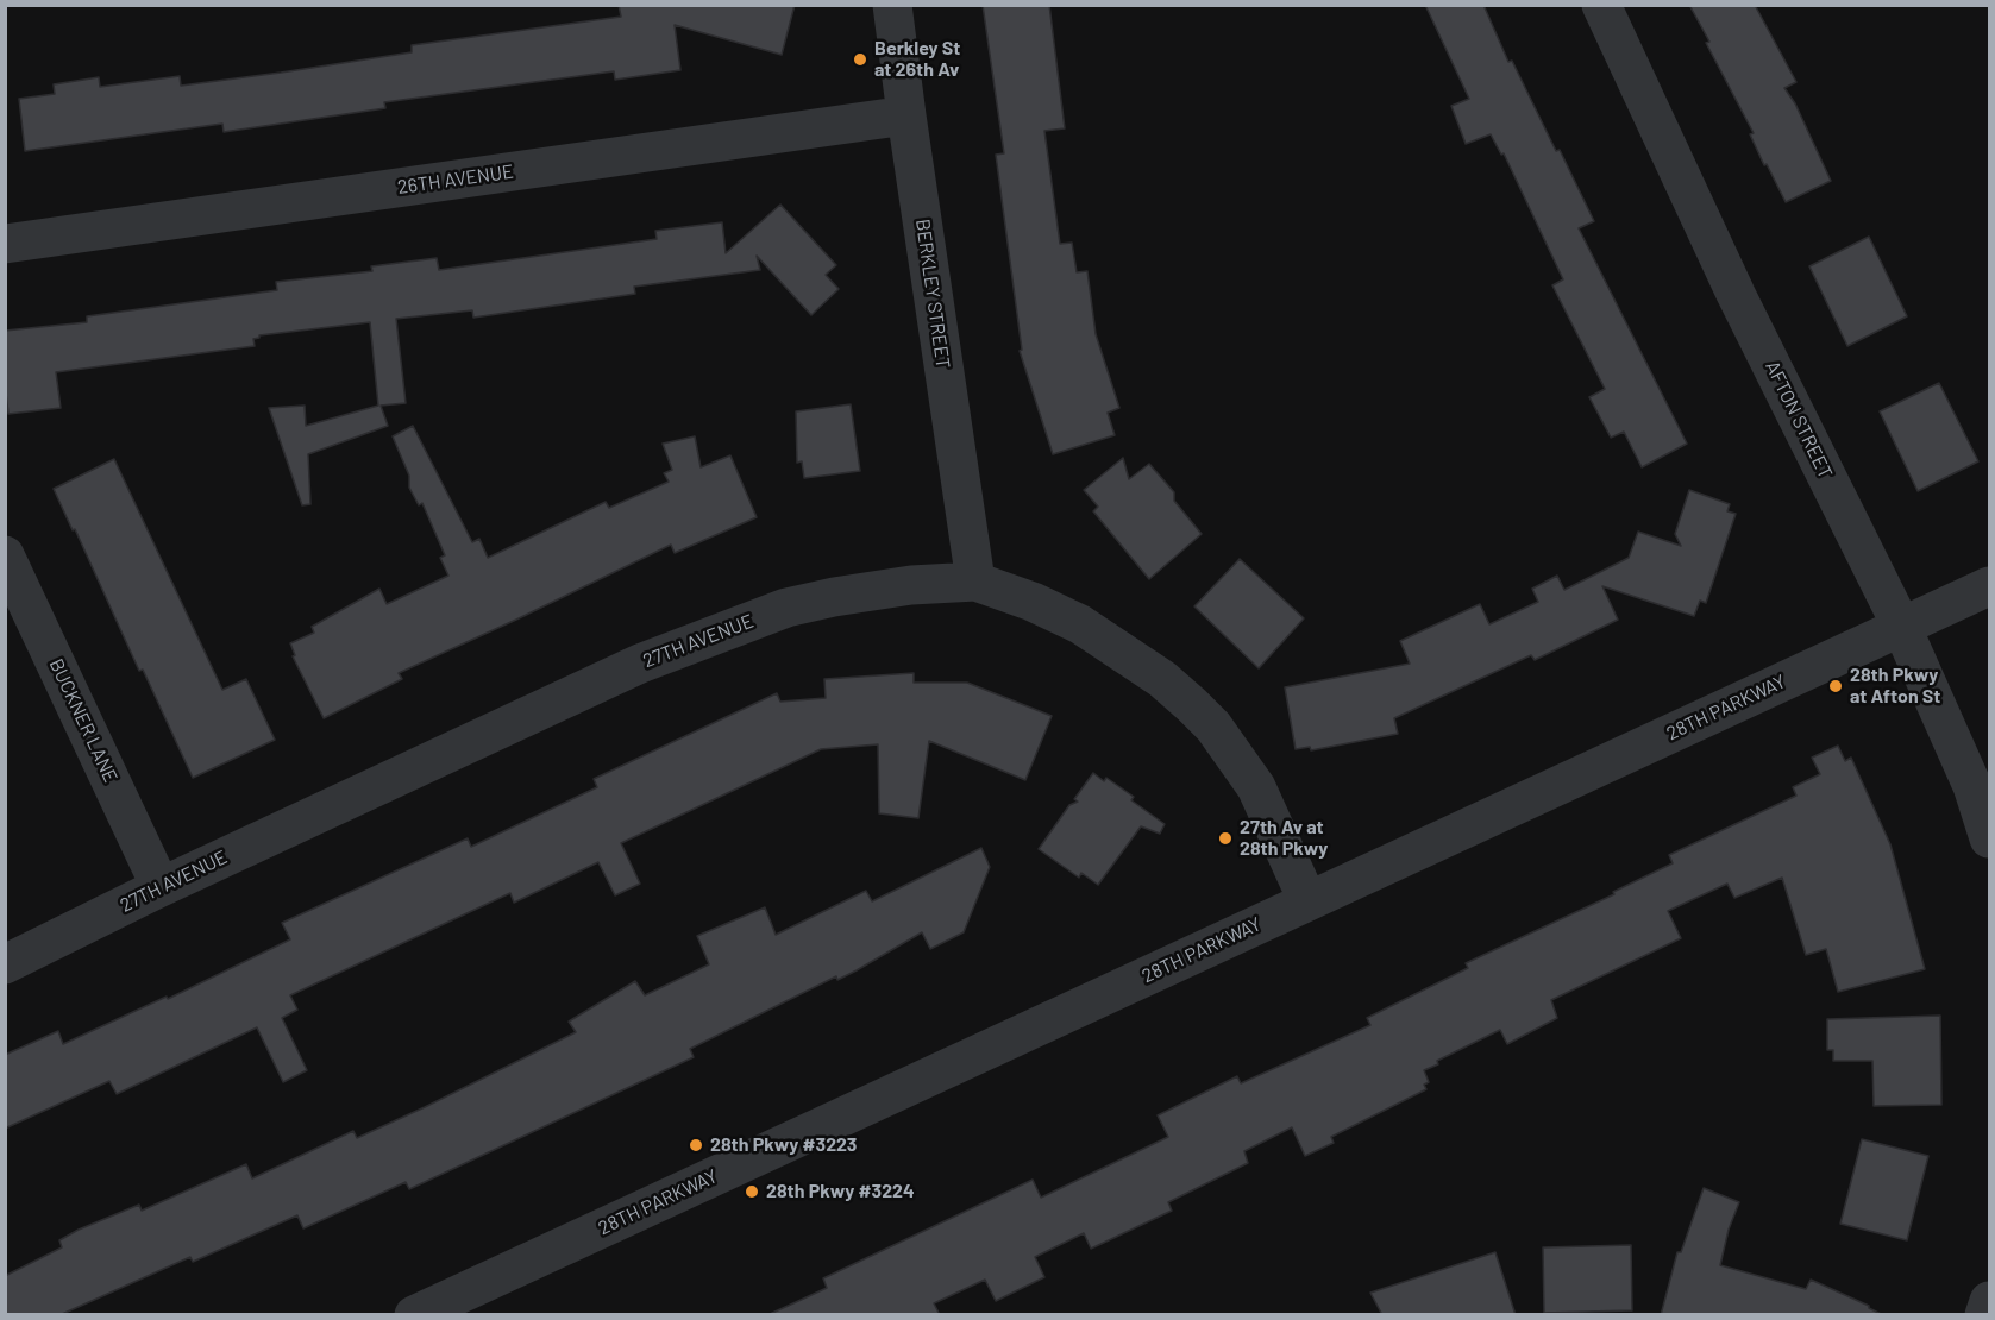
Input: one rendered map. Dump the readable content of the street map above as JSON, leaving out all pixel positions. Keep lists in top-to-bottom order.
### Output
{
  "streets": {
    "street": [
      "26TH AVENUE",
      "BERKLEY STREET",
      "AFTON STREET",
      "27TH AVENUE",
      "28TH PARKWAY",
      "BUCKNER LANE"
    ]
  },
  "crossings": [
    ["26TH AVENUE", "BERKLEY STREET"],
    ["BERKLEY STREET", "27TH AVENUE"],
    ["AFTON STREET", "28TH PARKWAY"],
    ["27TH AVENUE", "28TH PARKWAY"],
    ["27TH AVENUE", "BUCKNER LANE"]
  ],
  "places": [
    "Berkley St at 26th Av",
    "28th Pkwy at Afton St",
    "27th Av at 28th Pkwy",
    "28th Pkwy #3223",
    "28th Pkwy #3224"
  ]
}
